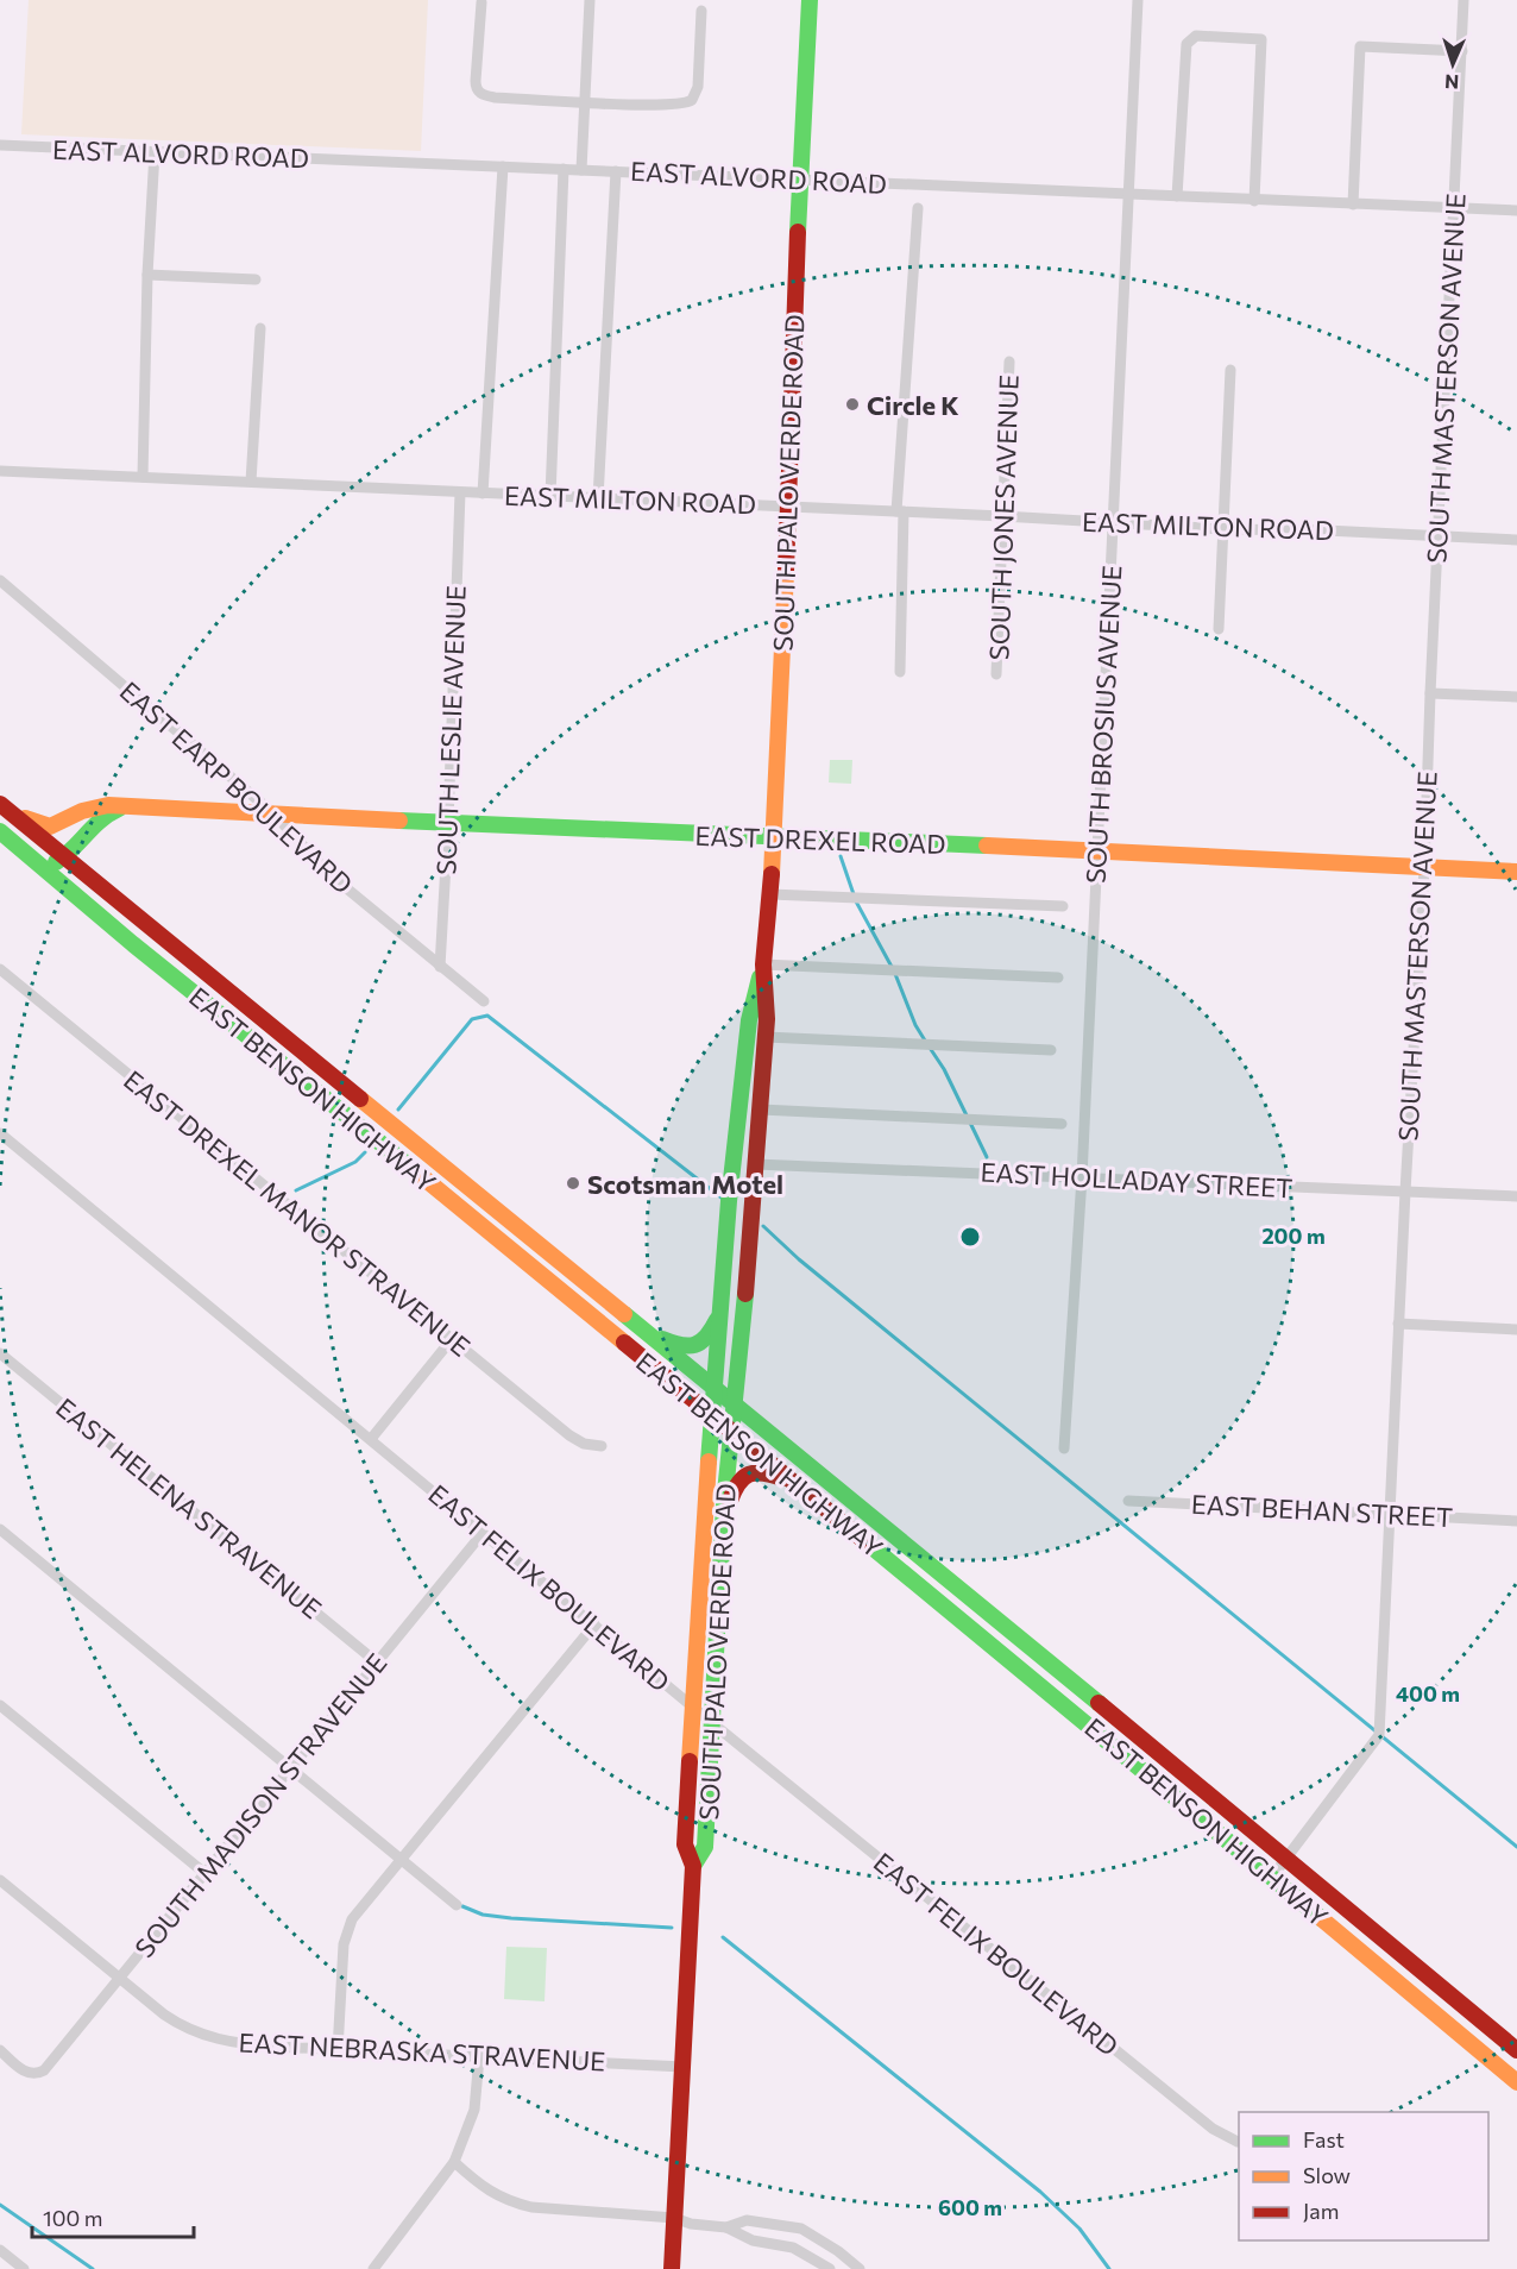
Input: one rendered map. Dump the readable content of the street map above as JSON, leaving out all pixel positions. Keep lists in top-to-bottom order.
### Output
{
  "streets": {
    "main road": ["SOUTH PALO VERDE ROAD", "EAST DREXEL ROAD", "EAST BENSON HIGHWAY"],
    "street": [
      "EAST ALVORD ROAD",
      "SOUTH MASTERSON AVENUE",
      "EAST MILTON ROAD",
      "SOUTH JONES AVENUE",
      "SOUTH BROSIUS AVENUE",
      "SOUTH LESLIE AVENUE",
      "EAST EARP BOULEVARD",
      "EAST HOLLADAY STREET",
      "EAST DREXEL MANOR STRAVENUE",
      "EAST HELENA STRAVENUE",
      "EAST BEHAN STREET",
      "EAST FELIX BOULEVARD",
      "SOUTH MADISON STRAVENUE",
      "EAST NEBRASKA STRAVENUE"
    ]
  },
  "crossings": [
    ["EAST ALVORD ROAD", "SOUTH MASTERSON AVENUE"],
    ["EAST ALVORD ROAD", "SOUTH PALO VERDE ROAD"],
    ["EAST ALVORD ROAD", "SOUTH BROSIUS AVENUE"],
    ["SOUTH MASTERSON AVENUE", "EAST MILTON ROAD"],
    ["SOUTH MASTERSON AVENUE", "EAST DREXEL ROAD"],
    ["SOUTH MASTERSON AVENUE", "EAST BENSON HIGHWAY"],
    ["SOUTH MASTERSON AVENUE", "EAST HOLLADAY STREET"],
    ["SOUTH MASTERSON AVENUE", "EAST BEHAN STREET"],
    ["SOUTH PALO VERDE ROAD", "EAST MILTON ROAD"],
    ["SOUTH PALO VERDE ROAD", "EAST DREXEL ROAD"],
    ["SOUTH PALO VERDE ROAD", "EAST BENSON HIGHWAY"],
    ["SOUTH PALO VERDE ROAD", "EAST HOLLADAY STREET"],
    ["SOUTH PALO VERDE ROAD", "EAST FELIX BOULEVARD"],
    ["SOUTH PALO VERDE ROAD", "EAST NEBRASKA STRAVENUE"],
    ["EAST MILTON ROAD", "SOUTH JONES AVENUE"],
    ["EAST MILTON ROAD", "SOUTH BROSIUS AVENUE"],
    ["EAST MILTON ROAD", "SOUTH LESLIE AVENUE"],
    ["SOUTH BROSIUS AVENUE", "EAST DREXEL ROAD"],
    ["SOUTH BROSIUS AVENUE", "EAST HOLLADAY STREET"],
    ["SOUTH LESLIE AVENUE", "EAST EARP BOULEVARD"],
    ["SOUTH LESLIE AVENUE", "EAST DREXEL ROAD"],
    ["EAST EARP BOULEVARD", "EAST DREXEL ROAD"],
    ["EAST DREXEL ROAD", "EAST BENSON HIGHWAY"],
    ["EAST HELENA STRAVENUE", "SOUTH MADISON STRAVENUE"],
    ["EAST FELIX BOULEVARD", "SOUTH MADISON STRAVENUE"],
    ["SOUTH MADISON STRAVENUE", "EAST NEBRASKA STRAVENUE"]
  ],
  "places": ["Circle K", "Scotsman Motel"],
  "legend": ["Fast", "Slow", "Jam"],
  "scale_bar": "100 m",
  "north": "bottom",
  "rings": ["200 m", "400 m", "600 m"]
}
